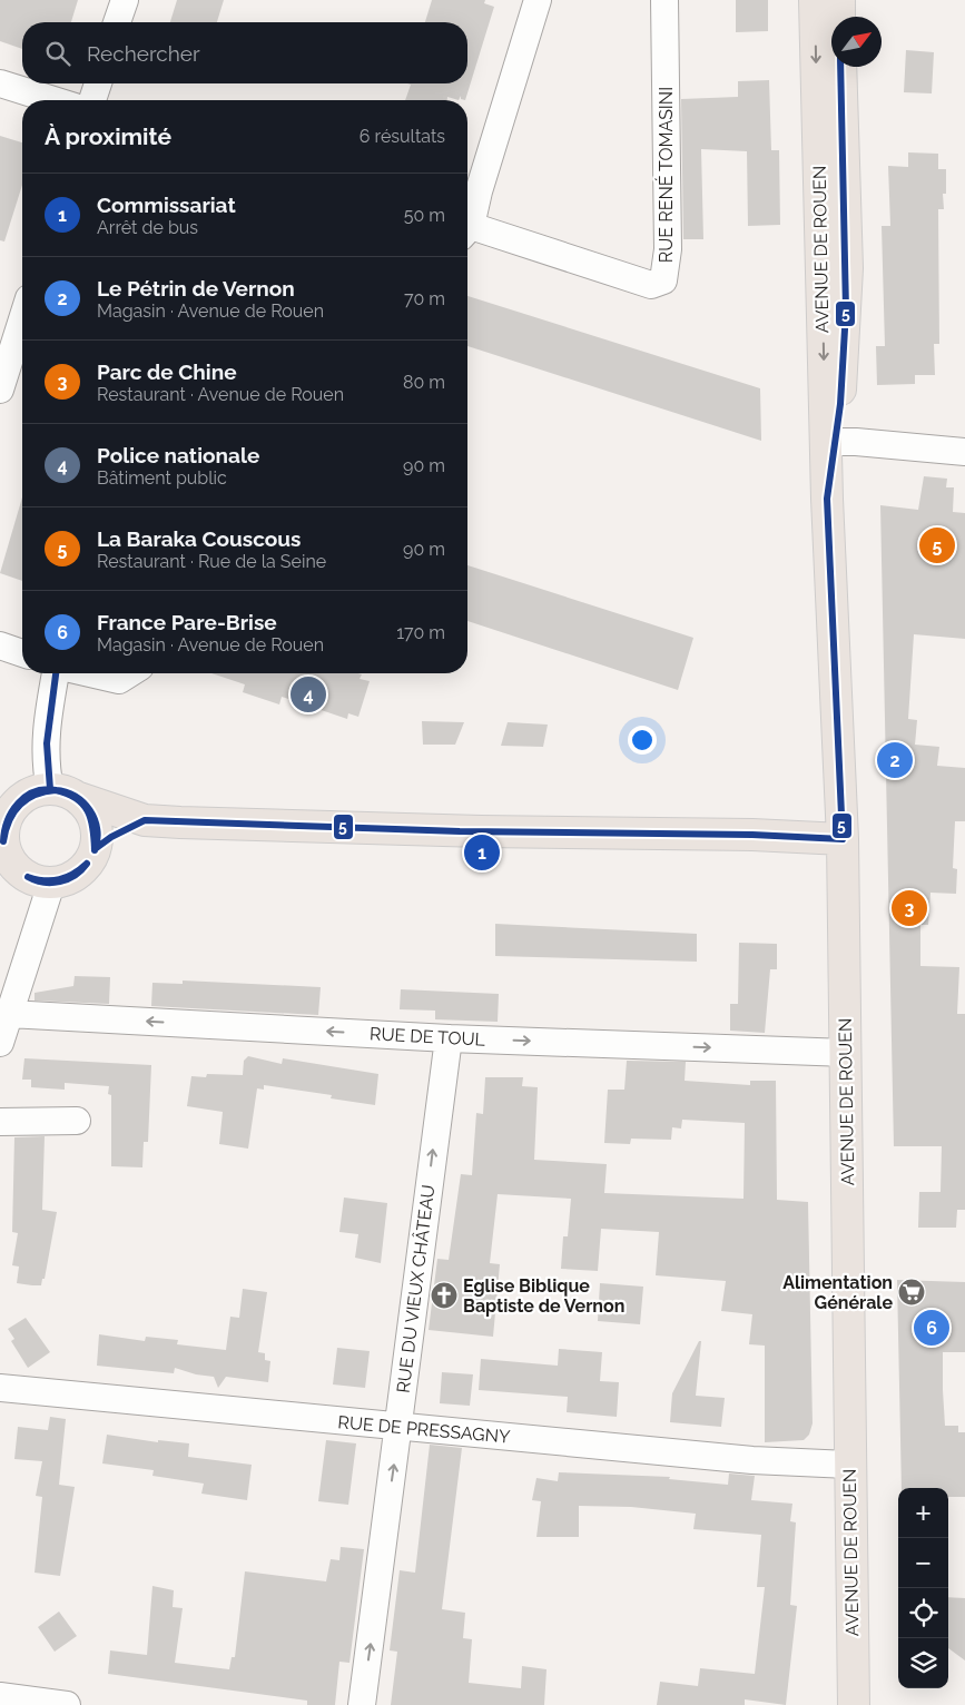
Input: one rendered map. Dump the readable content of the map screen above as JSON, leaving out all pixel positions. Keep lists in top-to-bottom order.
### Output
{
  "streets": {
    "main road": ["AVENUE DE ROUEN"],
    "street": [
      "RUE RENÉ TOMASINI",
      "RUE DE TOUL",
      "RUE DU VIEUX CHÂTEAU",
      "RUE DE PRESSAGNY"
    ]
  },
  "crossings": [
    ["AVENUE DE ROUEN", "RUE DE TOUL"],
    ["AVENUE DE ROUEN", "RUE DE PRESSAGNY"],
    ["RUE DE TOUL", "RUE DU VIEUX CHÂTEAU"],
    ["RUE DU VIEUX CHÂTEAU", "RUE DE PRESSAGNY"]
  ],
  "one_way": ["RUE DU VIEUX CHÂTEAU"],
  "places": {
    "supermarket": ["Alimentation Générale"],
    "church": ["Eglise Biblique Baptiste de Vernon"]
  },
  "lines": ["transit line 5"],
  "north": "top right",
  "page": {
    "search": "Rechercher",
    "heading": ["À proximité", "6 résultats"],
    "list": [
      {
        "mark": "1",
        "name": "Commissariat",
        "note": "Arrêt de bus",
        "value": "50 m"
      },
      {
        "mark": "2",
        "name": "Le Pétrin de Vernon",
        "note": "Magasin · Avenue de Rouen",
        "value": "70 m"
      },
      {
        "mark": "3",
        "name": "Parc de Chine",
        "note": "Restaurant · Avenue de Rouen",
        "value": "80 m"
      },
      {
        "mark": "4",
        "name": "Police nationale",
        "note": "Bâtiment public",
        "value": "90 m"
      },
      {
        "mark": "5",
        "name": "La Baraka Couscous",
        "note": "Restaurant · Rue de la Seine",
        "value": "90 m"
      },
      {
        "mark": "6",
        "name": "France Pare-Brise",
        "note": "Magasin · Avenue de Rouen",
        "value": "170 m"
      }
    ],
    "pins": [
      "5",
      "4",
      "2",
      "1",
      "3",
      "6"
    ],
    "map_buttons": ["+", "−"]
  }
}
